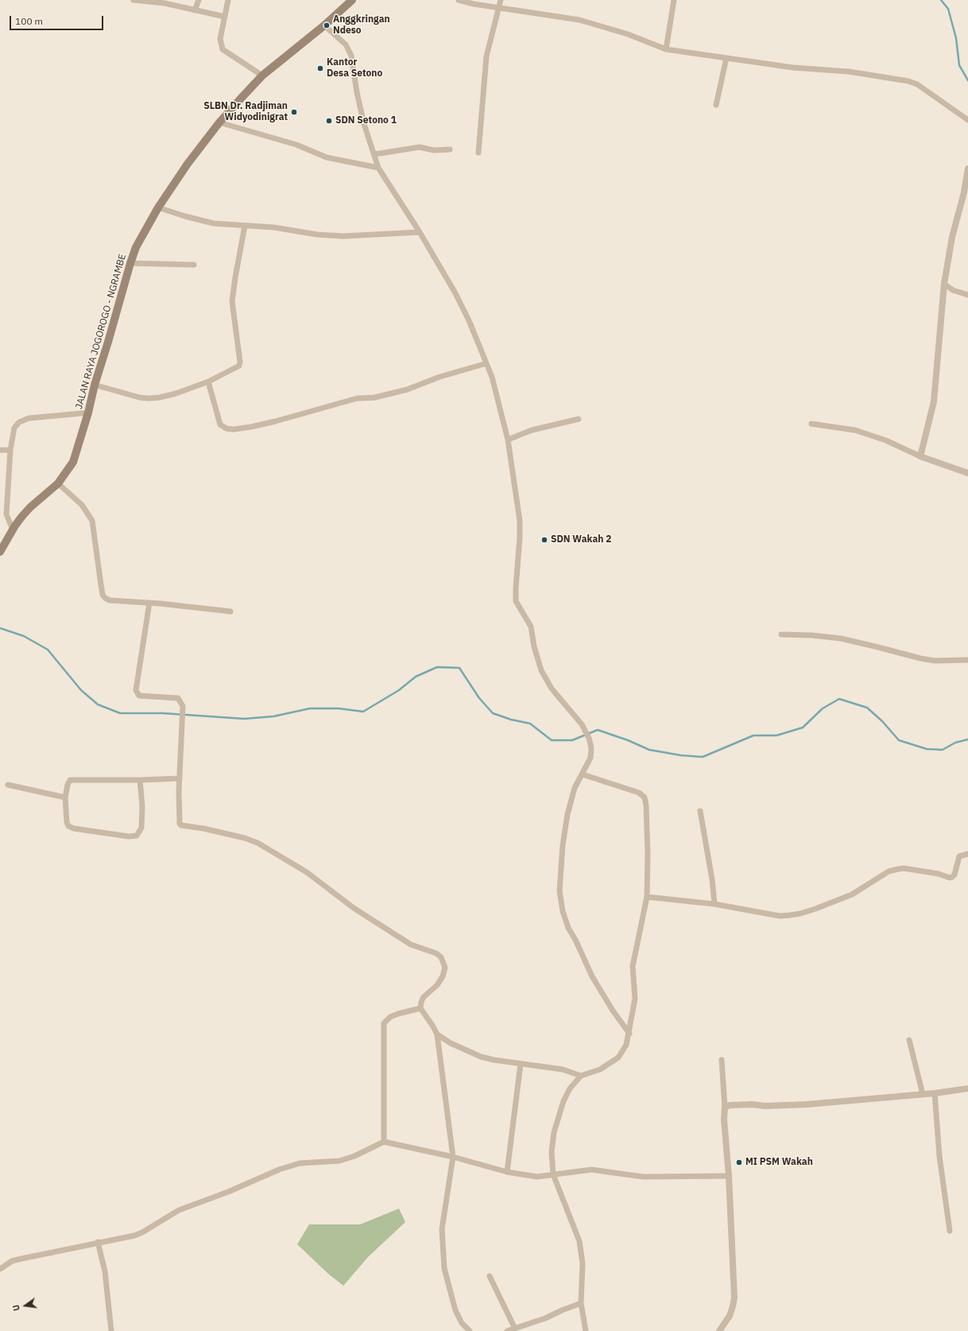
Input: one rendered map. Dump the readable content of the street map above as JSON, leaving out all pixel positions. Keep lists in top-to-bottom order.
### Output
{
  "streets": {
    "main road": ["JALAN RAYA JOGOROGO - NGRAMBE"]
  },
  "places": [
    "Anggkringan Ndeso",
    "Kantor Desa Setono",
    "SLBN Dr. Radjiman Widyodinigrat",
    "SDN Setono 1",
    "SDN Wakah 2",
    "MI PSM Wakah"
  ],
  "scale_bar": "100 m",
  "north": "left"
}
